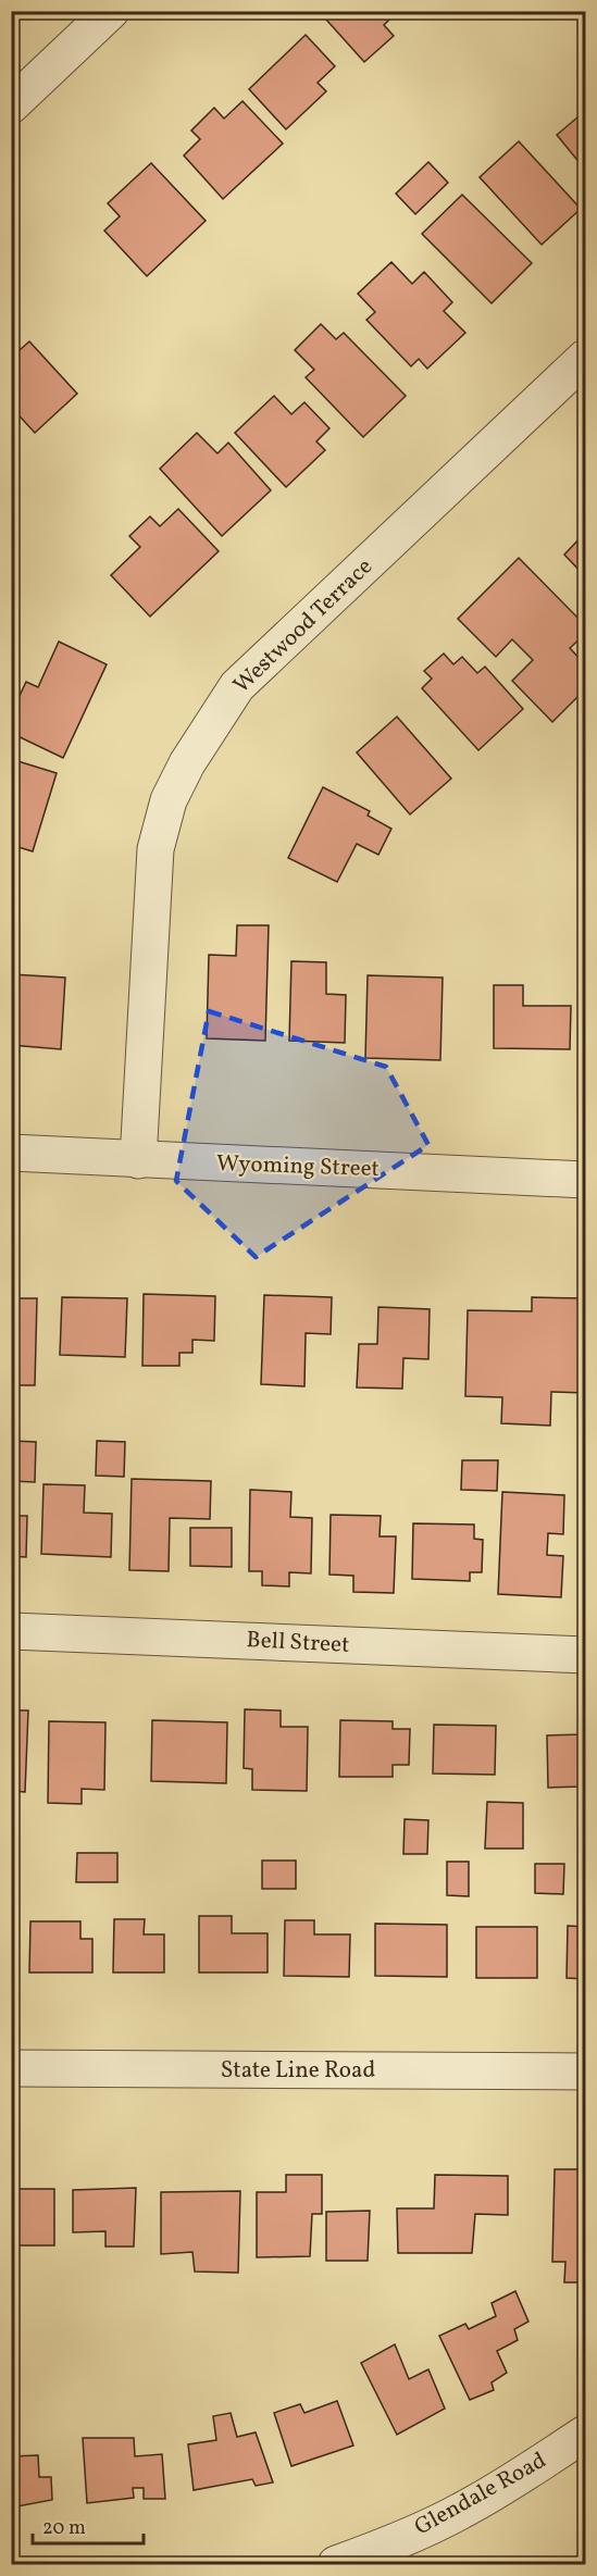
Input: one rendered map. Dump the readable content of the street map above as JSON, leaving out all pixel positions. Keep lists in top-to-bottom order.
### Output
{
  "streets": {
    "street": [
      "Westwood Terrace",
      "Wyoming Street",
      "Bell Street",
      "State Line Road",
      "Glendale Road"
    ]
  },
  "crossings": [
    ["Westwood Terrace", "Wyoming Street"]
  ],
  "scale_bar": "20 m"
}
